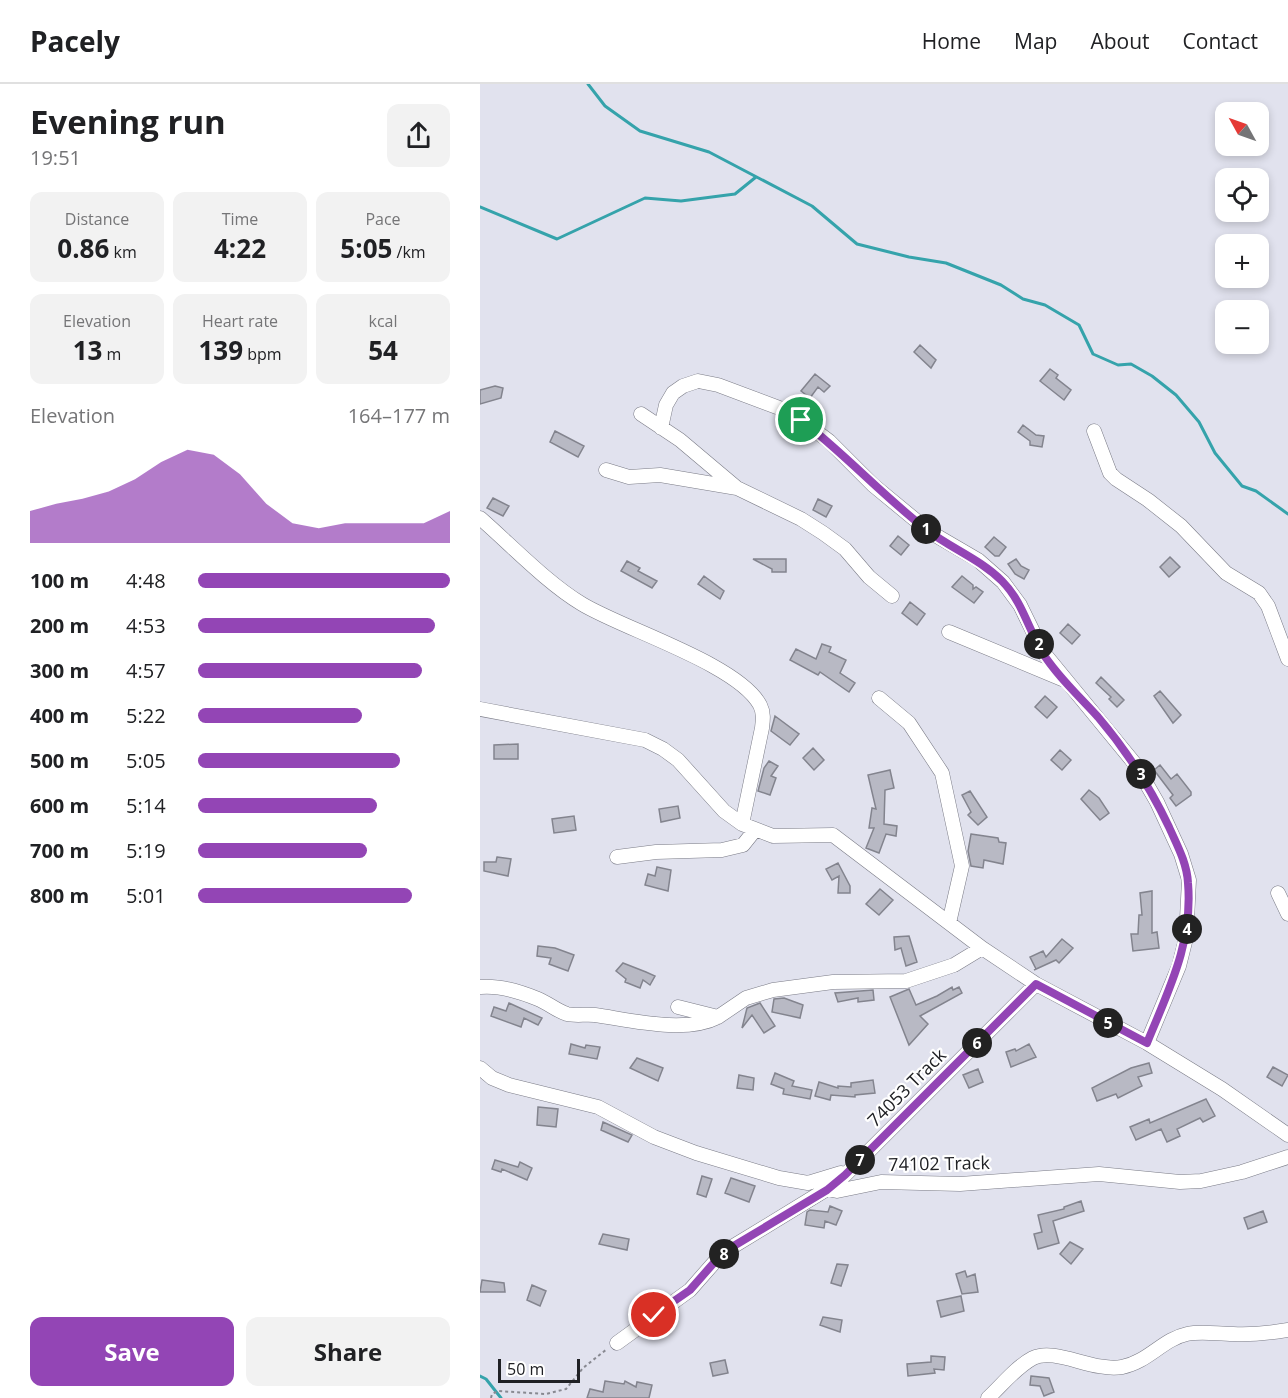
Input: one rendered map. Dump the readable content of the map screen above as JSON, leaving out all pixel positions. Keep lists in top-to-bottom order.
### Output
{
  "streets": {
    "street": ["74053 Track", "74102 Track"]
  },
  "crossings": [
    ["74053 Track", "74102 Track"]
  ],
  "scale_bar": "50 m",
  "north": "top left",
  "page": {
    "header": "Pacely",
    "nav": [
      "Home",
      "Map",
      "About",
      "Contact"
    ],
    "heading": ["Evening run", "19:51"],
    "map_buttons": ["+", "−"],
    "stats": [
      ["Distance", "0.86 km"],
      ["Time", "4:22"],
      ["Pace", "5:05 /km"],
      ["Elevation", "13 m"],
      ["Heart rate", "139 bpm"],
      ["kcal", "54"]
    ],
    "chart": ["Elevation", "164–177 m"],
    "pins": [
      "1",
      "2",
      "3",
      "4",
      "5",
      "6",
      "7",
      "8"
    ],
    "list": [
      {
        "name": "100 m",
        "note": "4:48"
      },
      {
        "name": "200 m",
        "note": "4:53"
      },
      {
        "name": "300 m",
        "note": "4:57"
      },
      {
        "name": "400 m",
        "note": "5:22"
      },
      {
        "name": "500 m",
        "note": "5:05"
      },
      {
        "name": "600 m",
        "note": "5:14"
      },
      {
        "name": "700 m",
        "note": "5:19"
      },
      {
        "name": "800 m",
        "note": "5:01"
      }
    ],
    "buttons": ["Save", "Share"],
    "scale": "50 m"
  }
}
